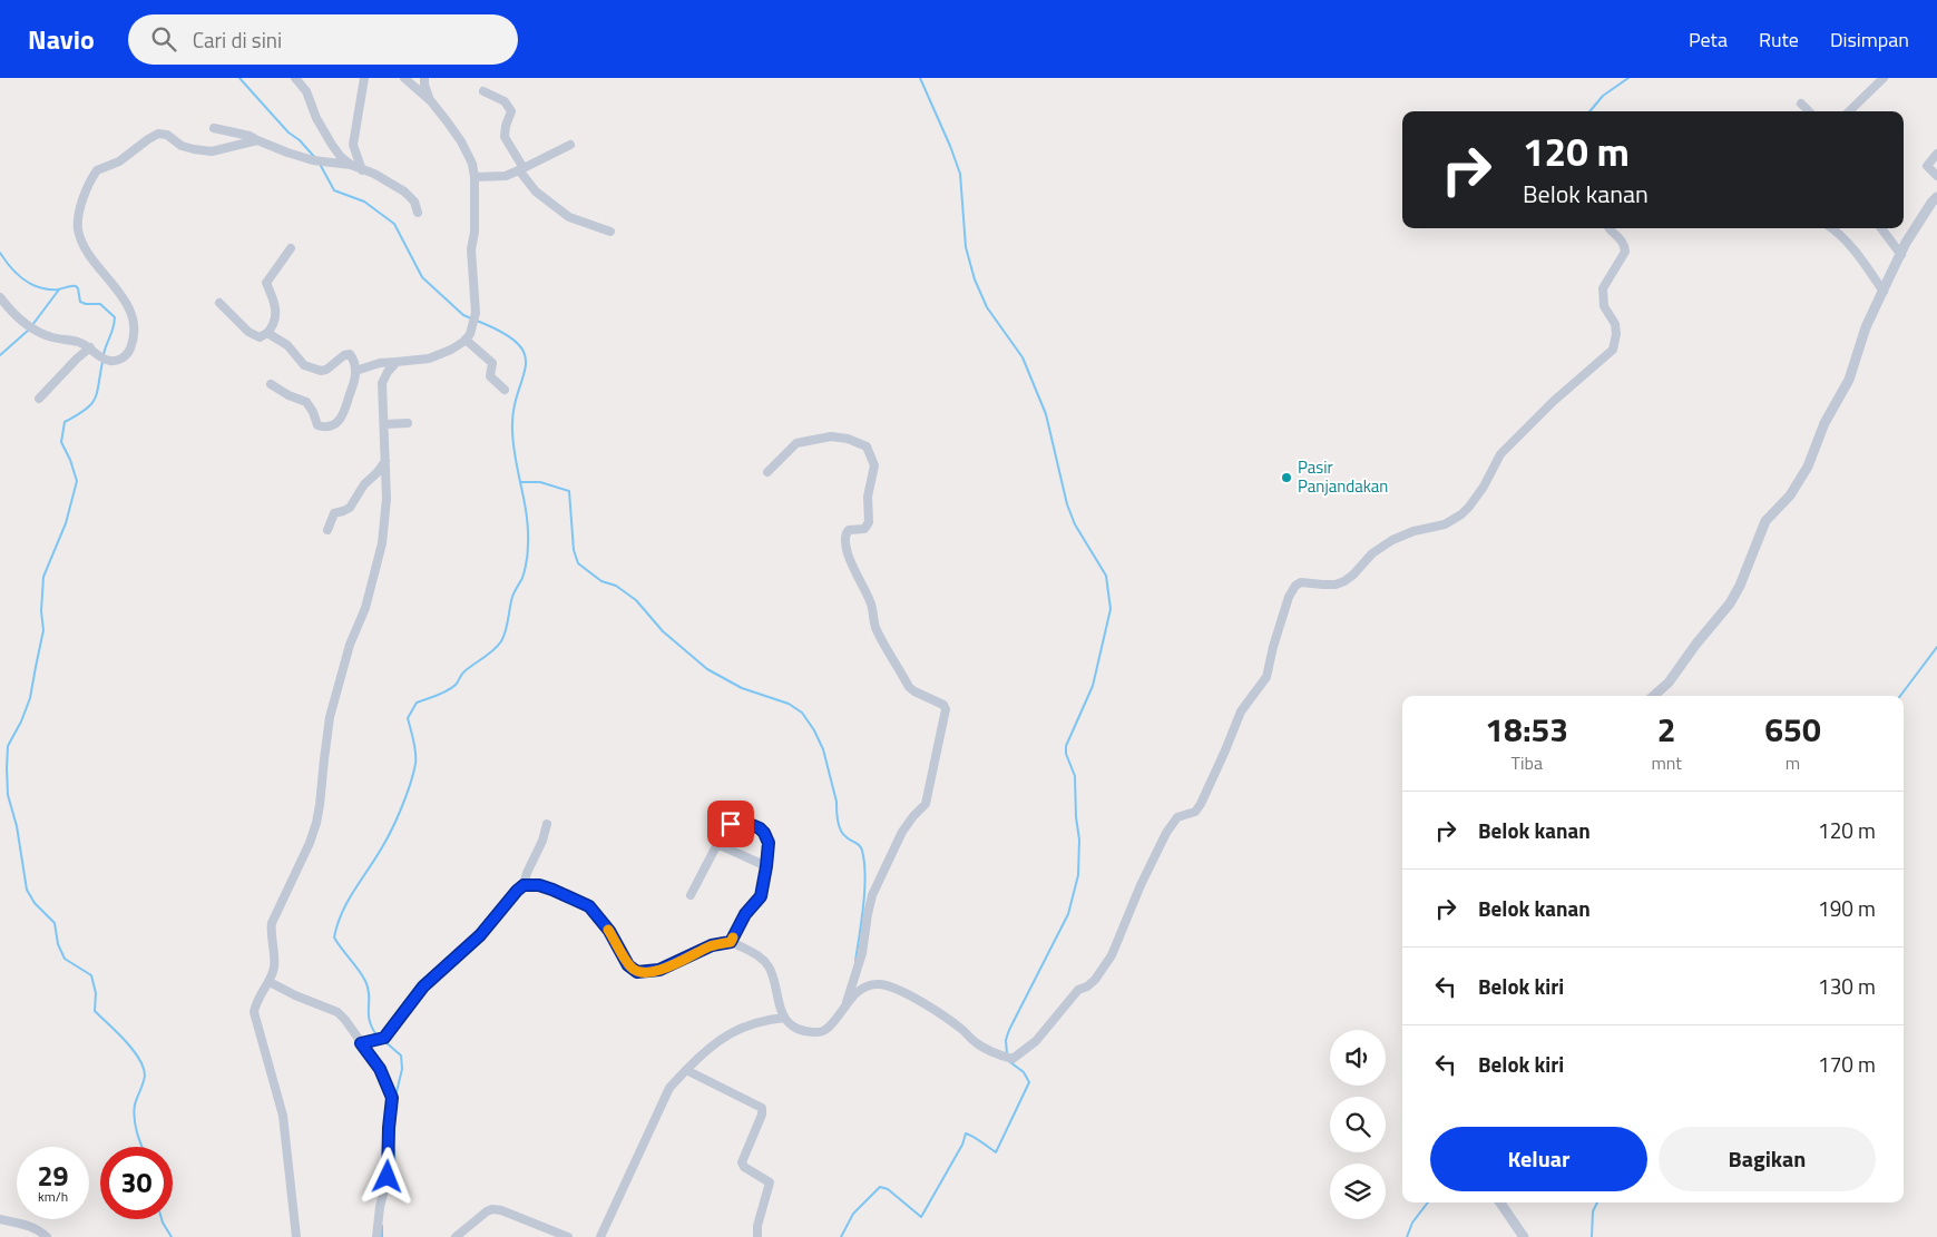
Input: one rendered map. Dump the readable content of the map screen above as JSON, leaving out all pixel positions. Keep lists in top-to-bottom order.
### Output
{
  "places": ["Pasir Panjandakan"],
  "page": {
    "header": "Navio",
    "search": "Cari di sini",
    "nav": ["Peta", "Rute", "Disimpan"],
    "turn": ["120 m", "Belok kanan"],
    "eta": [
      "18:53",
      "Tiba",
      "2",
      "mnt",
      "650",
      "m"
    ],
    "list": [
      {
        "name": "Belok kanan",
        "value": "120 m"
      },
      {
        "name": "Belok kanan",
        "value": "190 m"
      },
      {
        "name": "Belok kiri",
        "value": "130 m"
      },
      {
        "name": "Belok kiri",
        "value": "170 m"
      }
    ],
    "buttons": ["Keluar", "Bagikan"],
    "speed": "29 km/h",
    "limit": "30"
  }
}
